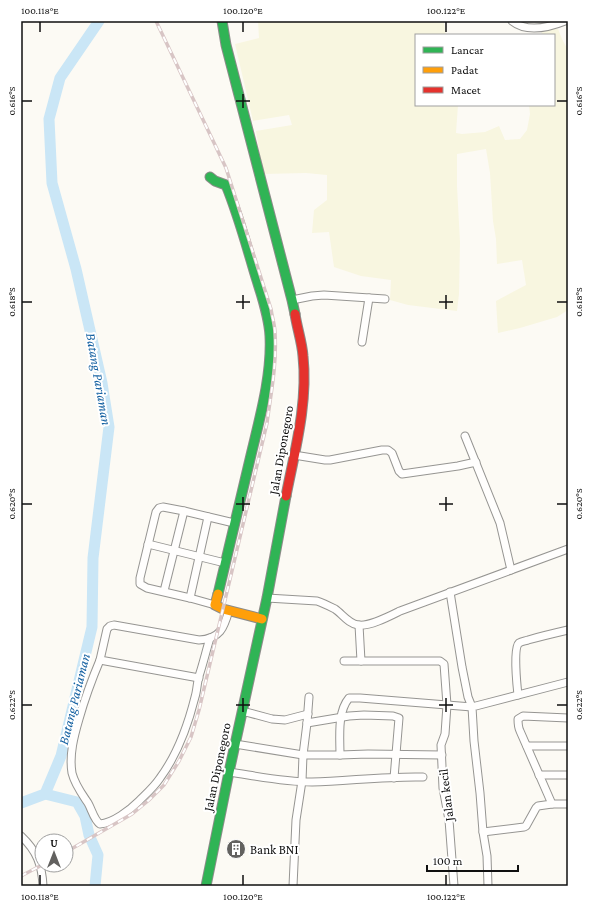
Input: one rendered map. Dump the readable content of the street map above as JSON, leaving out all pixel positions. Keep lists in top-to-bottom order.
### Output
{
  "streets": {
    "main road": ["Jalan Diponegoro"],
    "street": ["Jalan kecil"]
  },
  "water": ["Batang Pariaman"],
  "places": {
    "building": ["Bank BNI"]
  },
  "legend": ["Lancar", "Padat", "Macet"],
  "scale_bar": "100 m",
  "north": "top",
  "coordinates": [
    "100.118°E",
    "100.120°E",
    "100.122°E",
    "0.616°S",
    "0.618°S",
    "0.620°S",
    "0.622°S"
  ]
}
